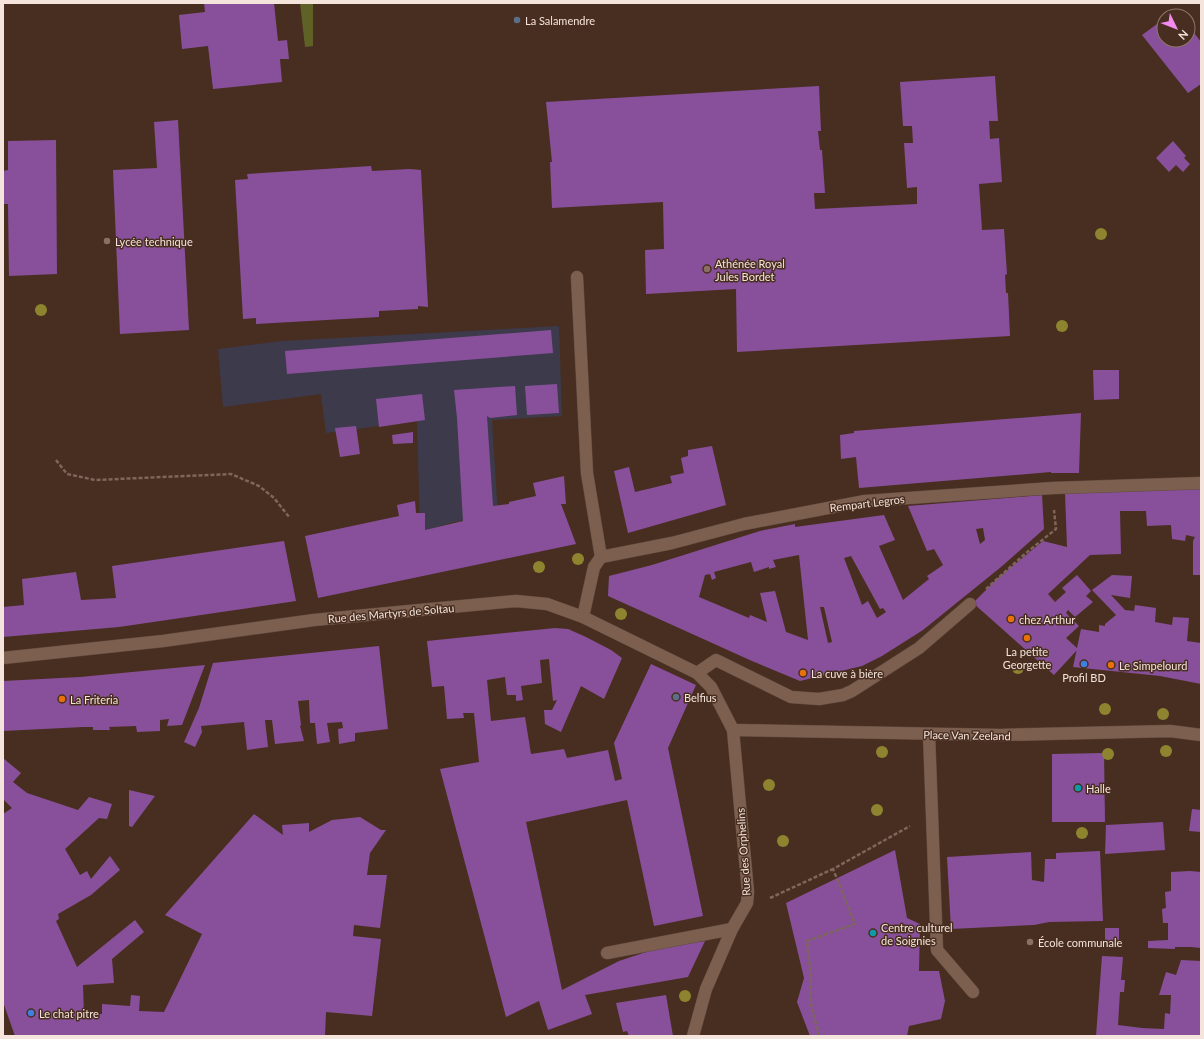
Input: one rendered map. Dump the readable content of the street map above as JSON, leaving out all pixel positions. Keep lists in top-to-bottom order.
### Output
{
  "streets": {
    "street": [
      "Rempart Legros",
      "Rue des Martyrs de Soltau",
      "Place Van Zeeland",
      "Rue des Orphelins"
    ]
  },
  "crossings": [
    ["Rue des Martyrs de Soltau", "Place Van Zeeland"],
    ["Rue des Martyrs de Soltau", "Rue des Orphelins"],
    ["Place Van Zeeland", "Rue des Orphelins"]
  ],
  "places": [
    "La Salamendre",
    "Lycée technique",
    "Athénée Royal Jules Bordet",
    "chez Arthur",
    "La petite Georgette",
    "Profil BD",
    "Le Simpelourd",
    "La cuve à bière",
    "Belfius",
    "La Friteria",
    "Halle",
    "Centre culturel de Soignies",
    "École communale",
    "Le chat pitre"
  ],
  "north": "bottom right"
}
